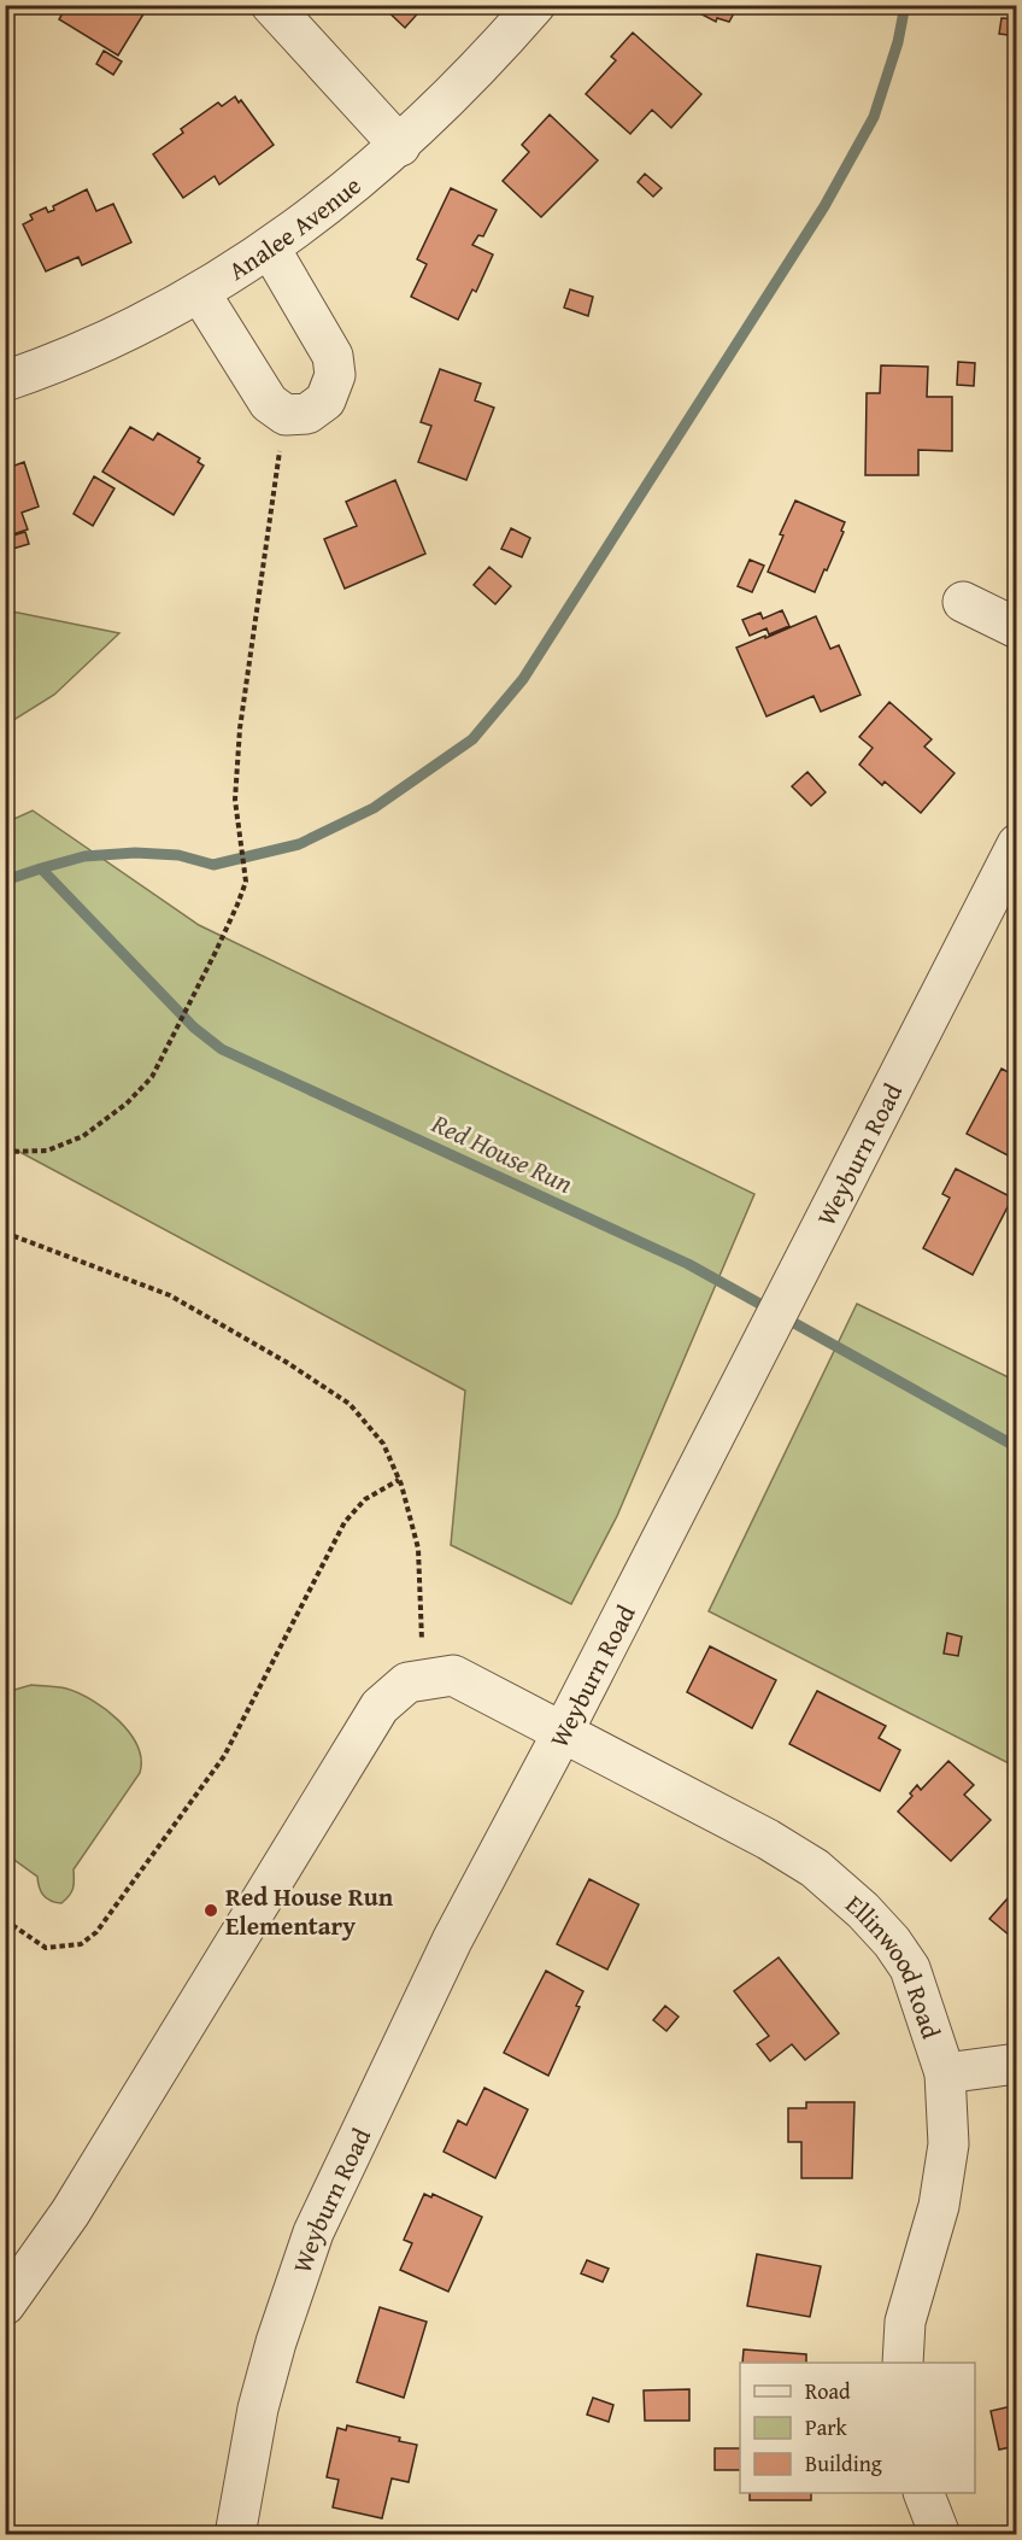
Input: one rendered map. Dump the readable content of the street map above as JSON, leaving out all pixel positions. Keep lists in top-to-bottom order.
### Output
{
  "streets": {
    "street": ["Analee Avenue", "Weyburn Road", "Ellinwood Road"]
  },
  "crossings": [
    ["Weyburn Road", "Ellinwood Road"]
  ],
  "water": ["Red House Run"],
  "places": ["Red House Run Elementary"],
  "legend": ["Road", "Park", "Building"]
}
